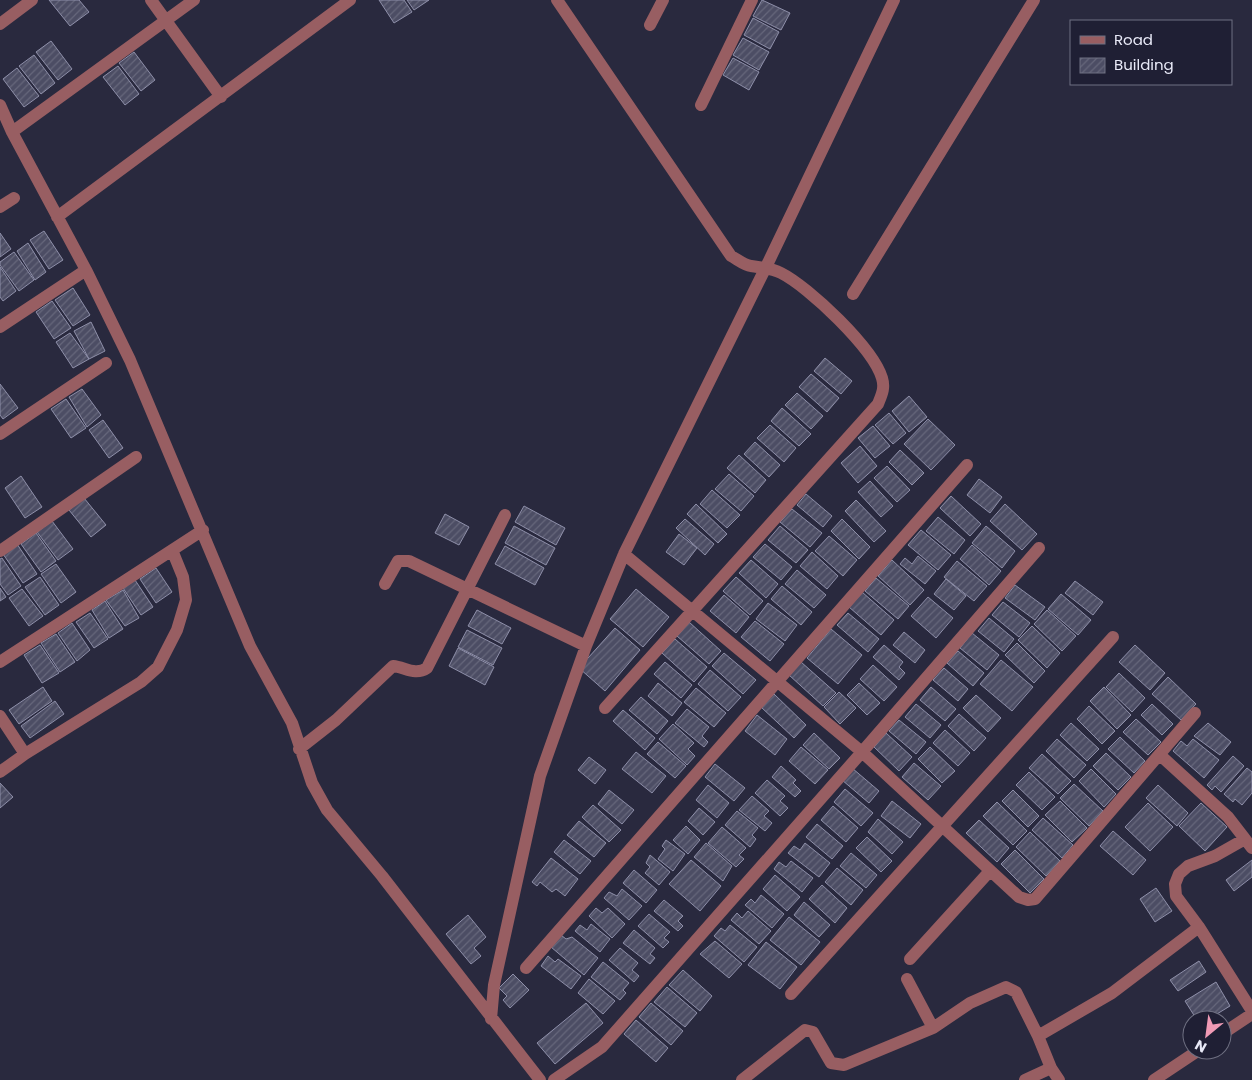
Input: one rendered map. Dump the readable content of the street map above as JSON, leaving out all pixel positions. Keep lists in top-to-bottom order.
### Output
{
  "legend": ["Road", "Building"],
  "north": "bottom left"
}
